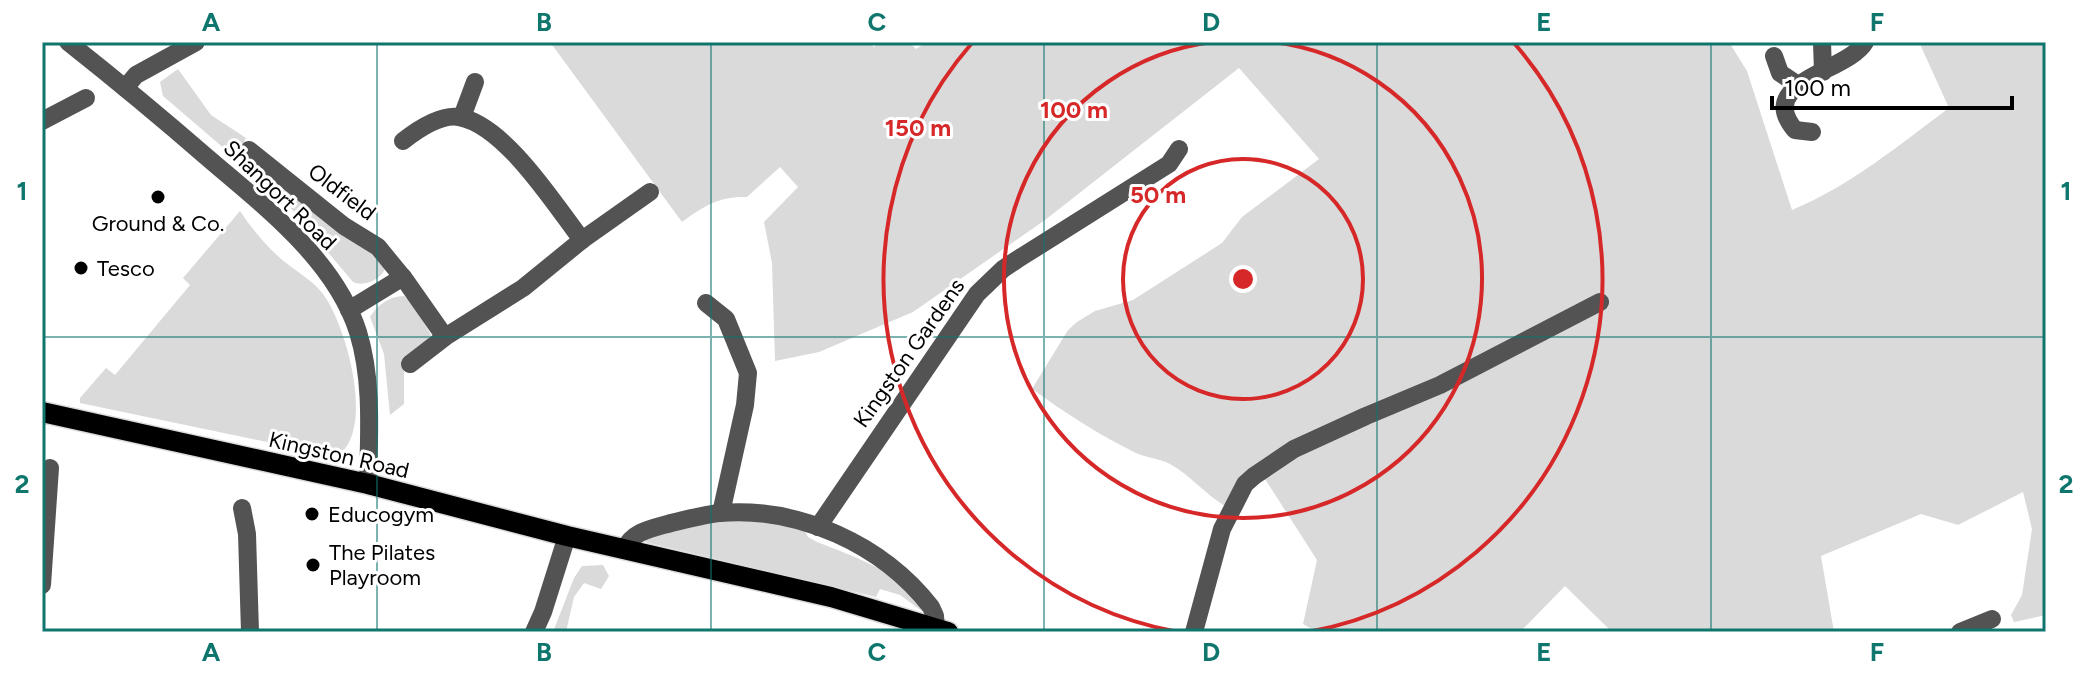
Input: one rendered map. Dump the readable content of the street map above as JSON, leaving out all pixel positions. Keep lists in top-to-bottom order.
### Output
{
  "streets": {
    "main road": ["Kingston Road"],
    "street": ["Oldfield", "Shangort Road", "Kingston Gardens"]
  },
  "crossings": [
    ["Shangort Road", "Kingston Road"],
    ["Kingston Gardens", "Kingston Road"]
  ],
  "places": [
    "Ground & Co.",
    "Tesco",
    "Educogym",
    "The Pilates Playroom"
  ],
  "scale_bar": "100 m",
  "grid": {
    "columns": [
      "A",
      "B",
      "C",
      "D",
      "E",
      "F"
    ],
    "rows": ["1", "2"]
  },
  "rings": ["100 m", "150 m", "50 m"]
}
